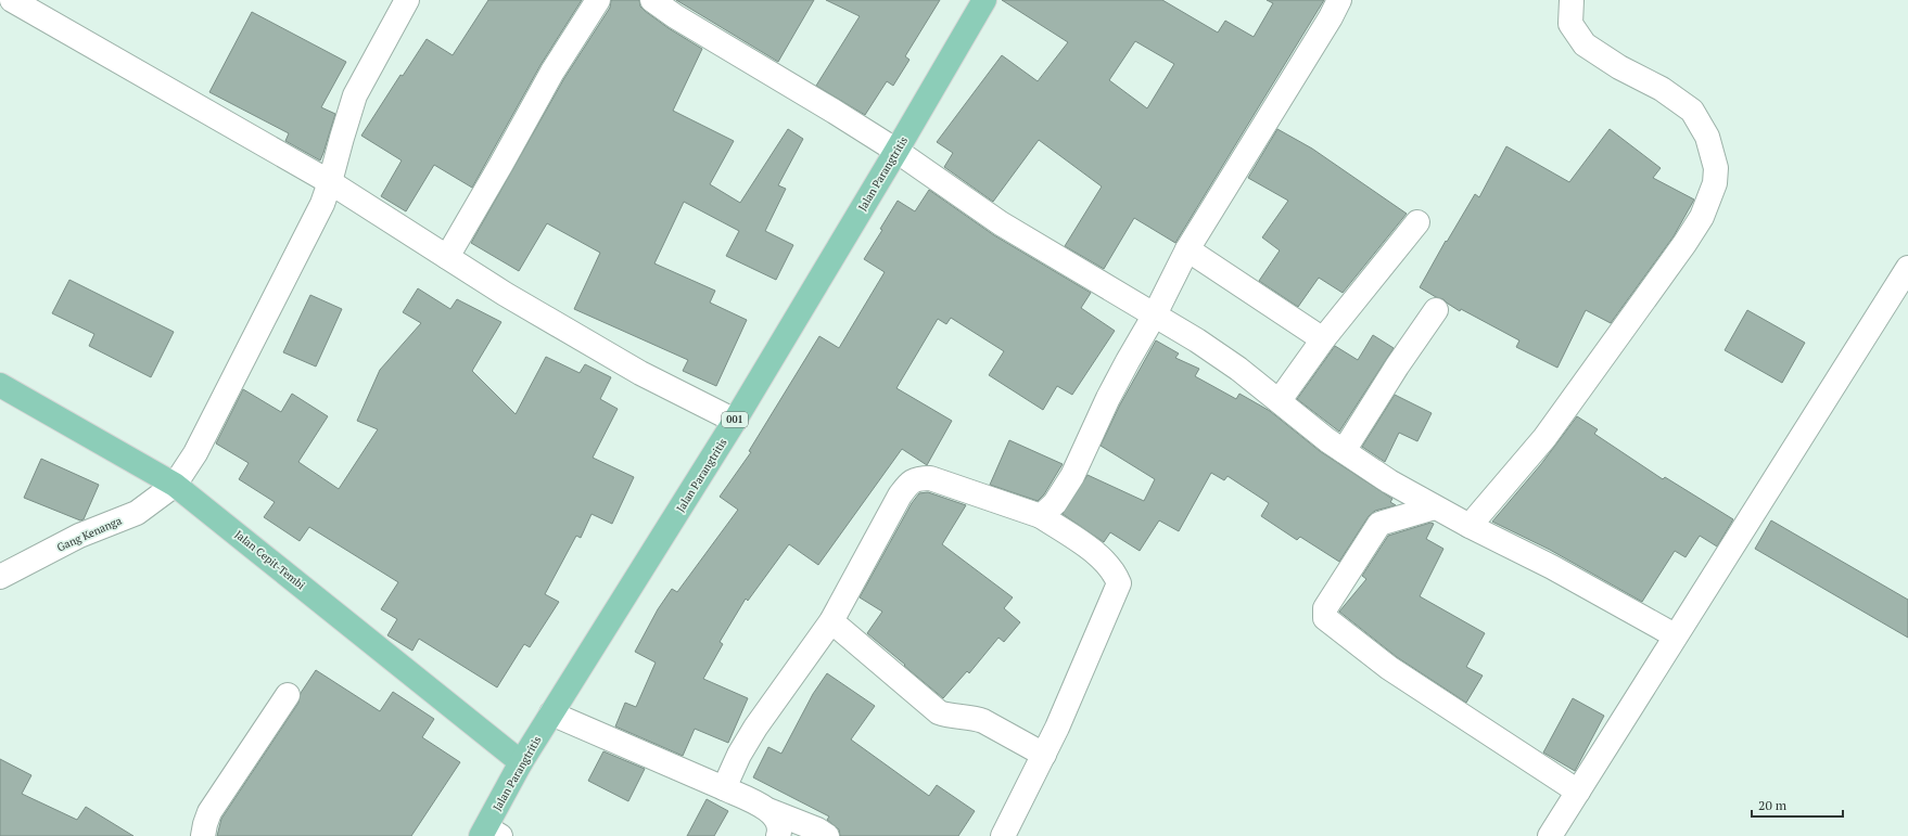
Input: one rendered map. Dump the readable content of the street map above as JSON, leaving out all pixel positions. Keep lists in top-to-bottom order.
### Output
{
  "streets": {
    "main road": ["Jalan Parangtritis", "001", "Jalan Cepit-Tembi"],
    "street": ["Gang Kenanga"]
  },
  "crossings": [
    ["Jalan Parangtritis", "Jalan Cepit-Tembi"],
    ["Gang Kenanga", "Jalan Cepit-Tembi"]
  ],
  "scale_bar": "20 m"
}
